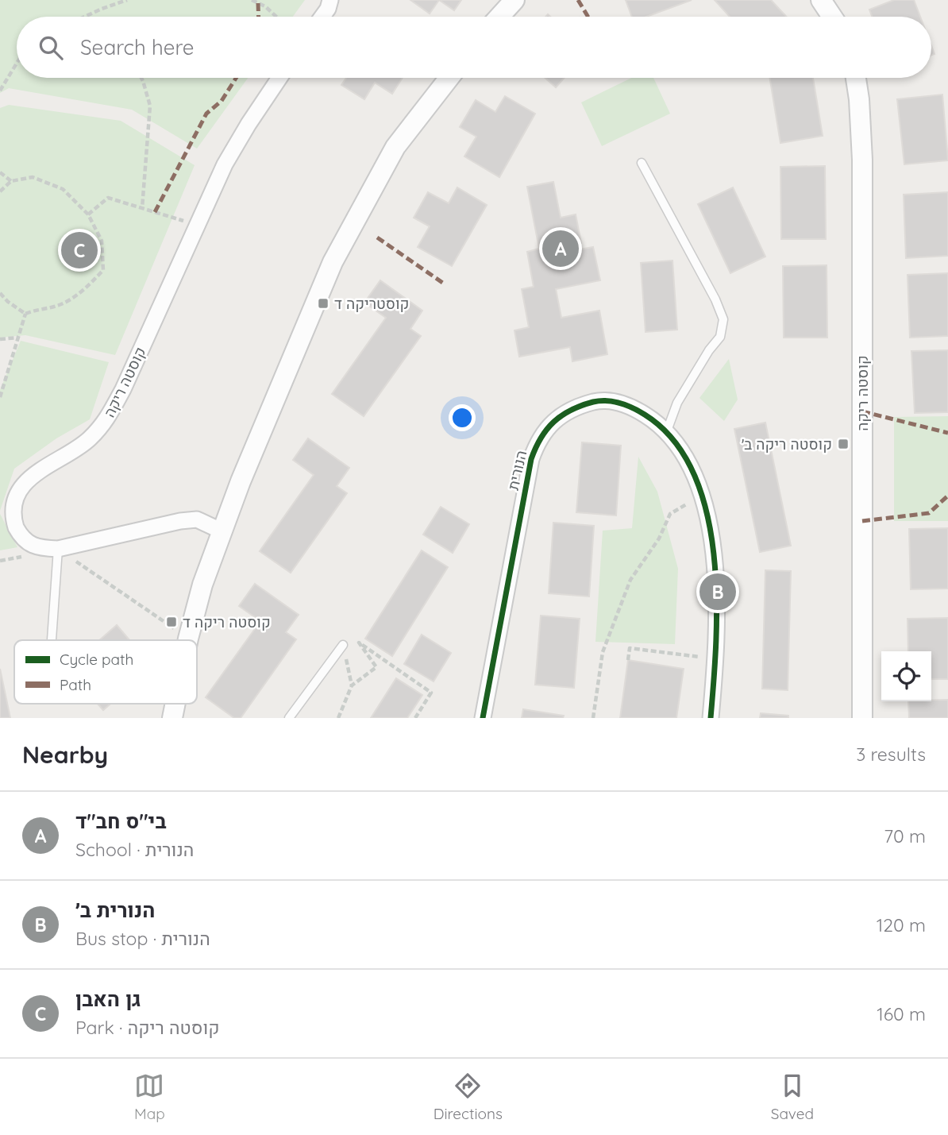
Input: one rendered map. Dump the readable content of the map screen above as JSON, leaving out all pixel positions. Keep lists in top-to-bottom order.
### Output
{
  "streets": {
    "street": ["קוסטה ריקה", "הנורית"]
  },
  "places": {
    "transit": ["קוסטריקה ד", "קוסטה ריקה ב׳", "קוסטה ריקה ד"]
  },
  "legend": ["Cycle path", "Path"],
  "page": {
    "search": "Search here",
    "pins": ["A", "C", "B"],
    "heading": ["Nearby", "3 results"],
    "list": [
      {
        "mark": "A",
        "name": "בי\"ס חב\"ד",
        "note": "School · הנורית",
        "value": "70 m"
      },
      {
        "mark": "B",
        "name": "הנורית ב׳",
        "note": "Bus stop · הנורית",
        "value": "120 m"
      },
      {
        "mark": "C",
        "name": "גן האבן",
        "note": "Park · קוסטה ריקה",
        "value": "160 m"
      }
    ],
    "nav": ["Map", "Directions", "Saved"]
  }
}
